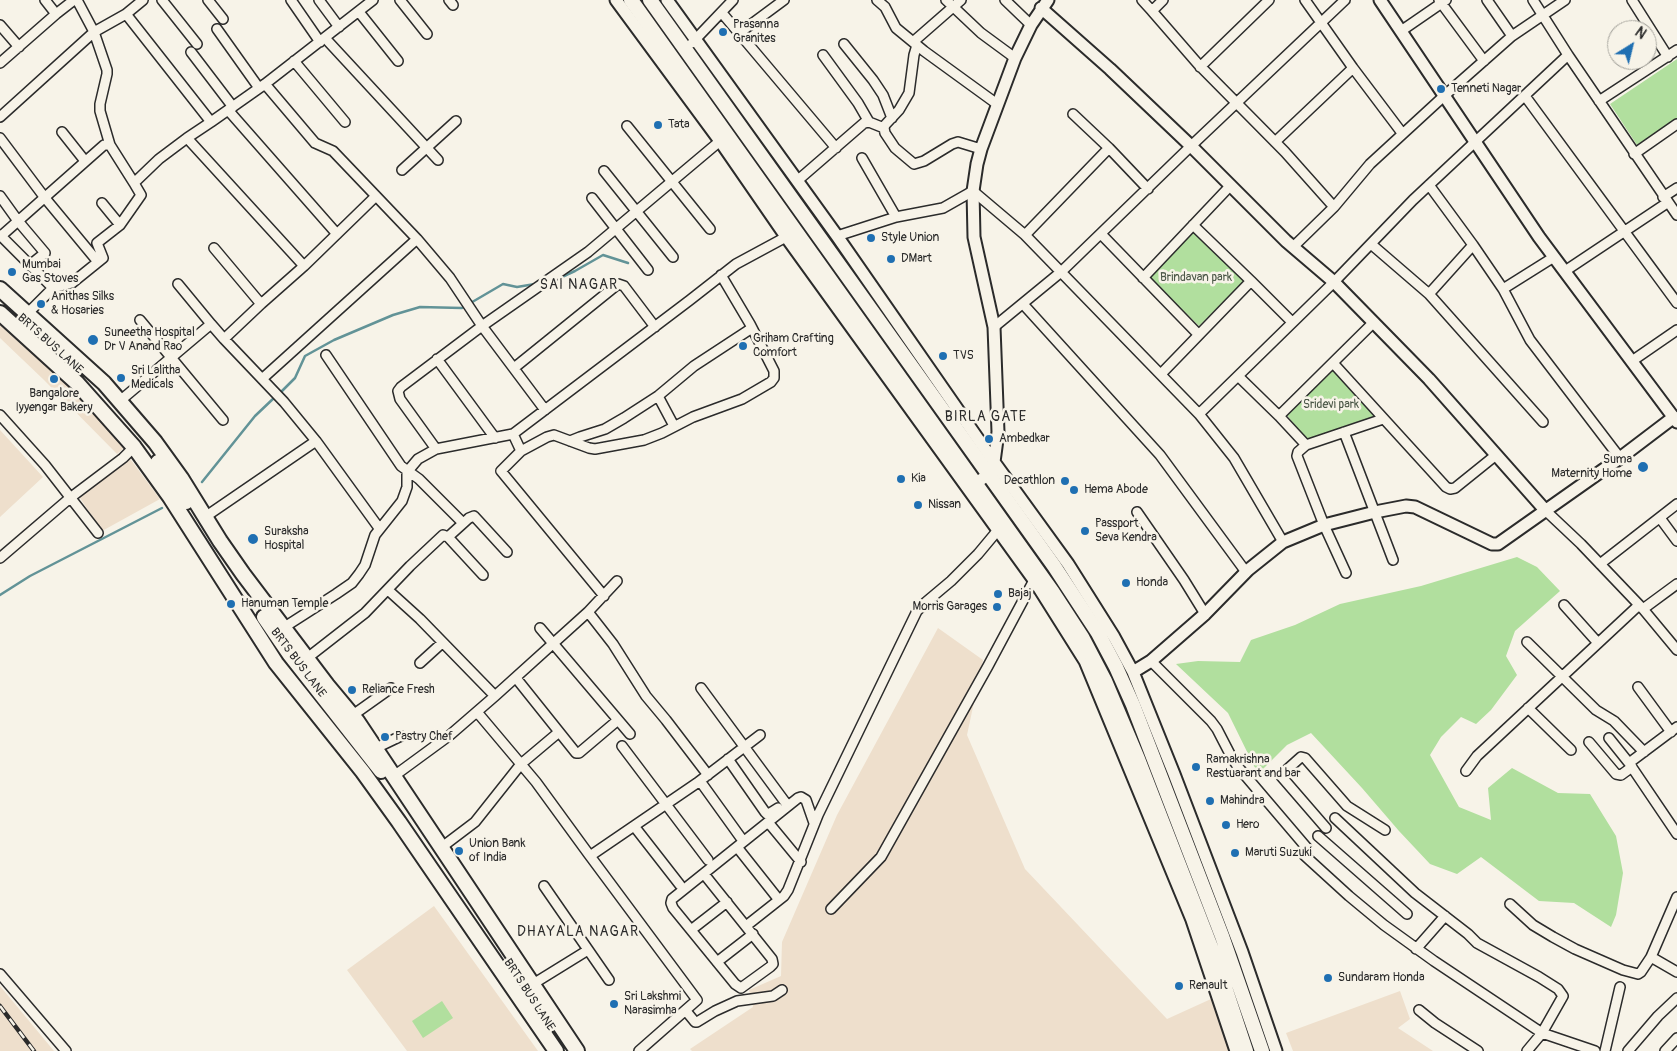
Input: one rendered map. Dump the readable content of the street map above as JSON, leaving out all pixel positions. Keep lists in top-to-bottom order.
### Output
{
  "streets": {
    "main road": ["BRTS BUS LANE"]
  },
  "districts": ["SAI NAGAR", "BIRLA GATE", "DHAYALA NAGAR"],
  "parks": ["Brindavan park", "Sridevi park"],
  "places": [
    "Prasanna Granites",
    "Tenneti Nagar",
    "Tata",
    "Style Union",
    "DMart",
    "Mumbai Gas Stoves",
    "Anithas Silks & Hosaries",
    "Suneetha Hospital Dr V Anand Rao",
    "Griham Crafting Comfort",
    "TVS",
    "Sri Lalitha Medicals",
    "Bangalore Iyyengar Bakery",
    "Ambedkar",
    "Suma Maternity Home",
    "Kia",
    "Decathlon",
    "Hema Abode",
    "Nissan",
    "Passport Seva Kendra",
    "Suraksha Hospital",
    "Honda",
    "Bajaj",
    "Hanuman Temple",
    "Morris Garages",
    "Reliance Fresh",
    "Pastry Chef",
    "Ramakrishna Restuarant and bar",
    "Mahindra",
    "Hero",
    "Union Bank of India",
    "Maruti Suzuki",
    "Sundaram Honda",
    "Renault",
    "Sri Lakshmi Narasimha"
  ],
  "north": "top right"
}
